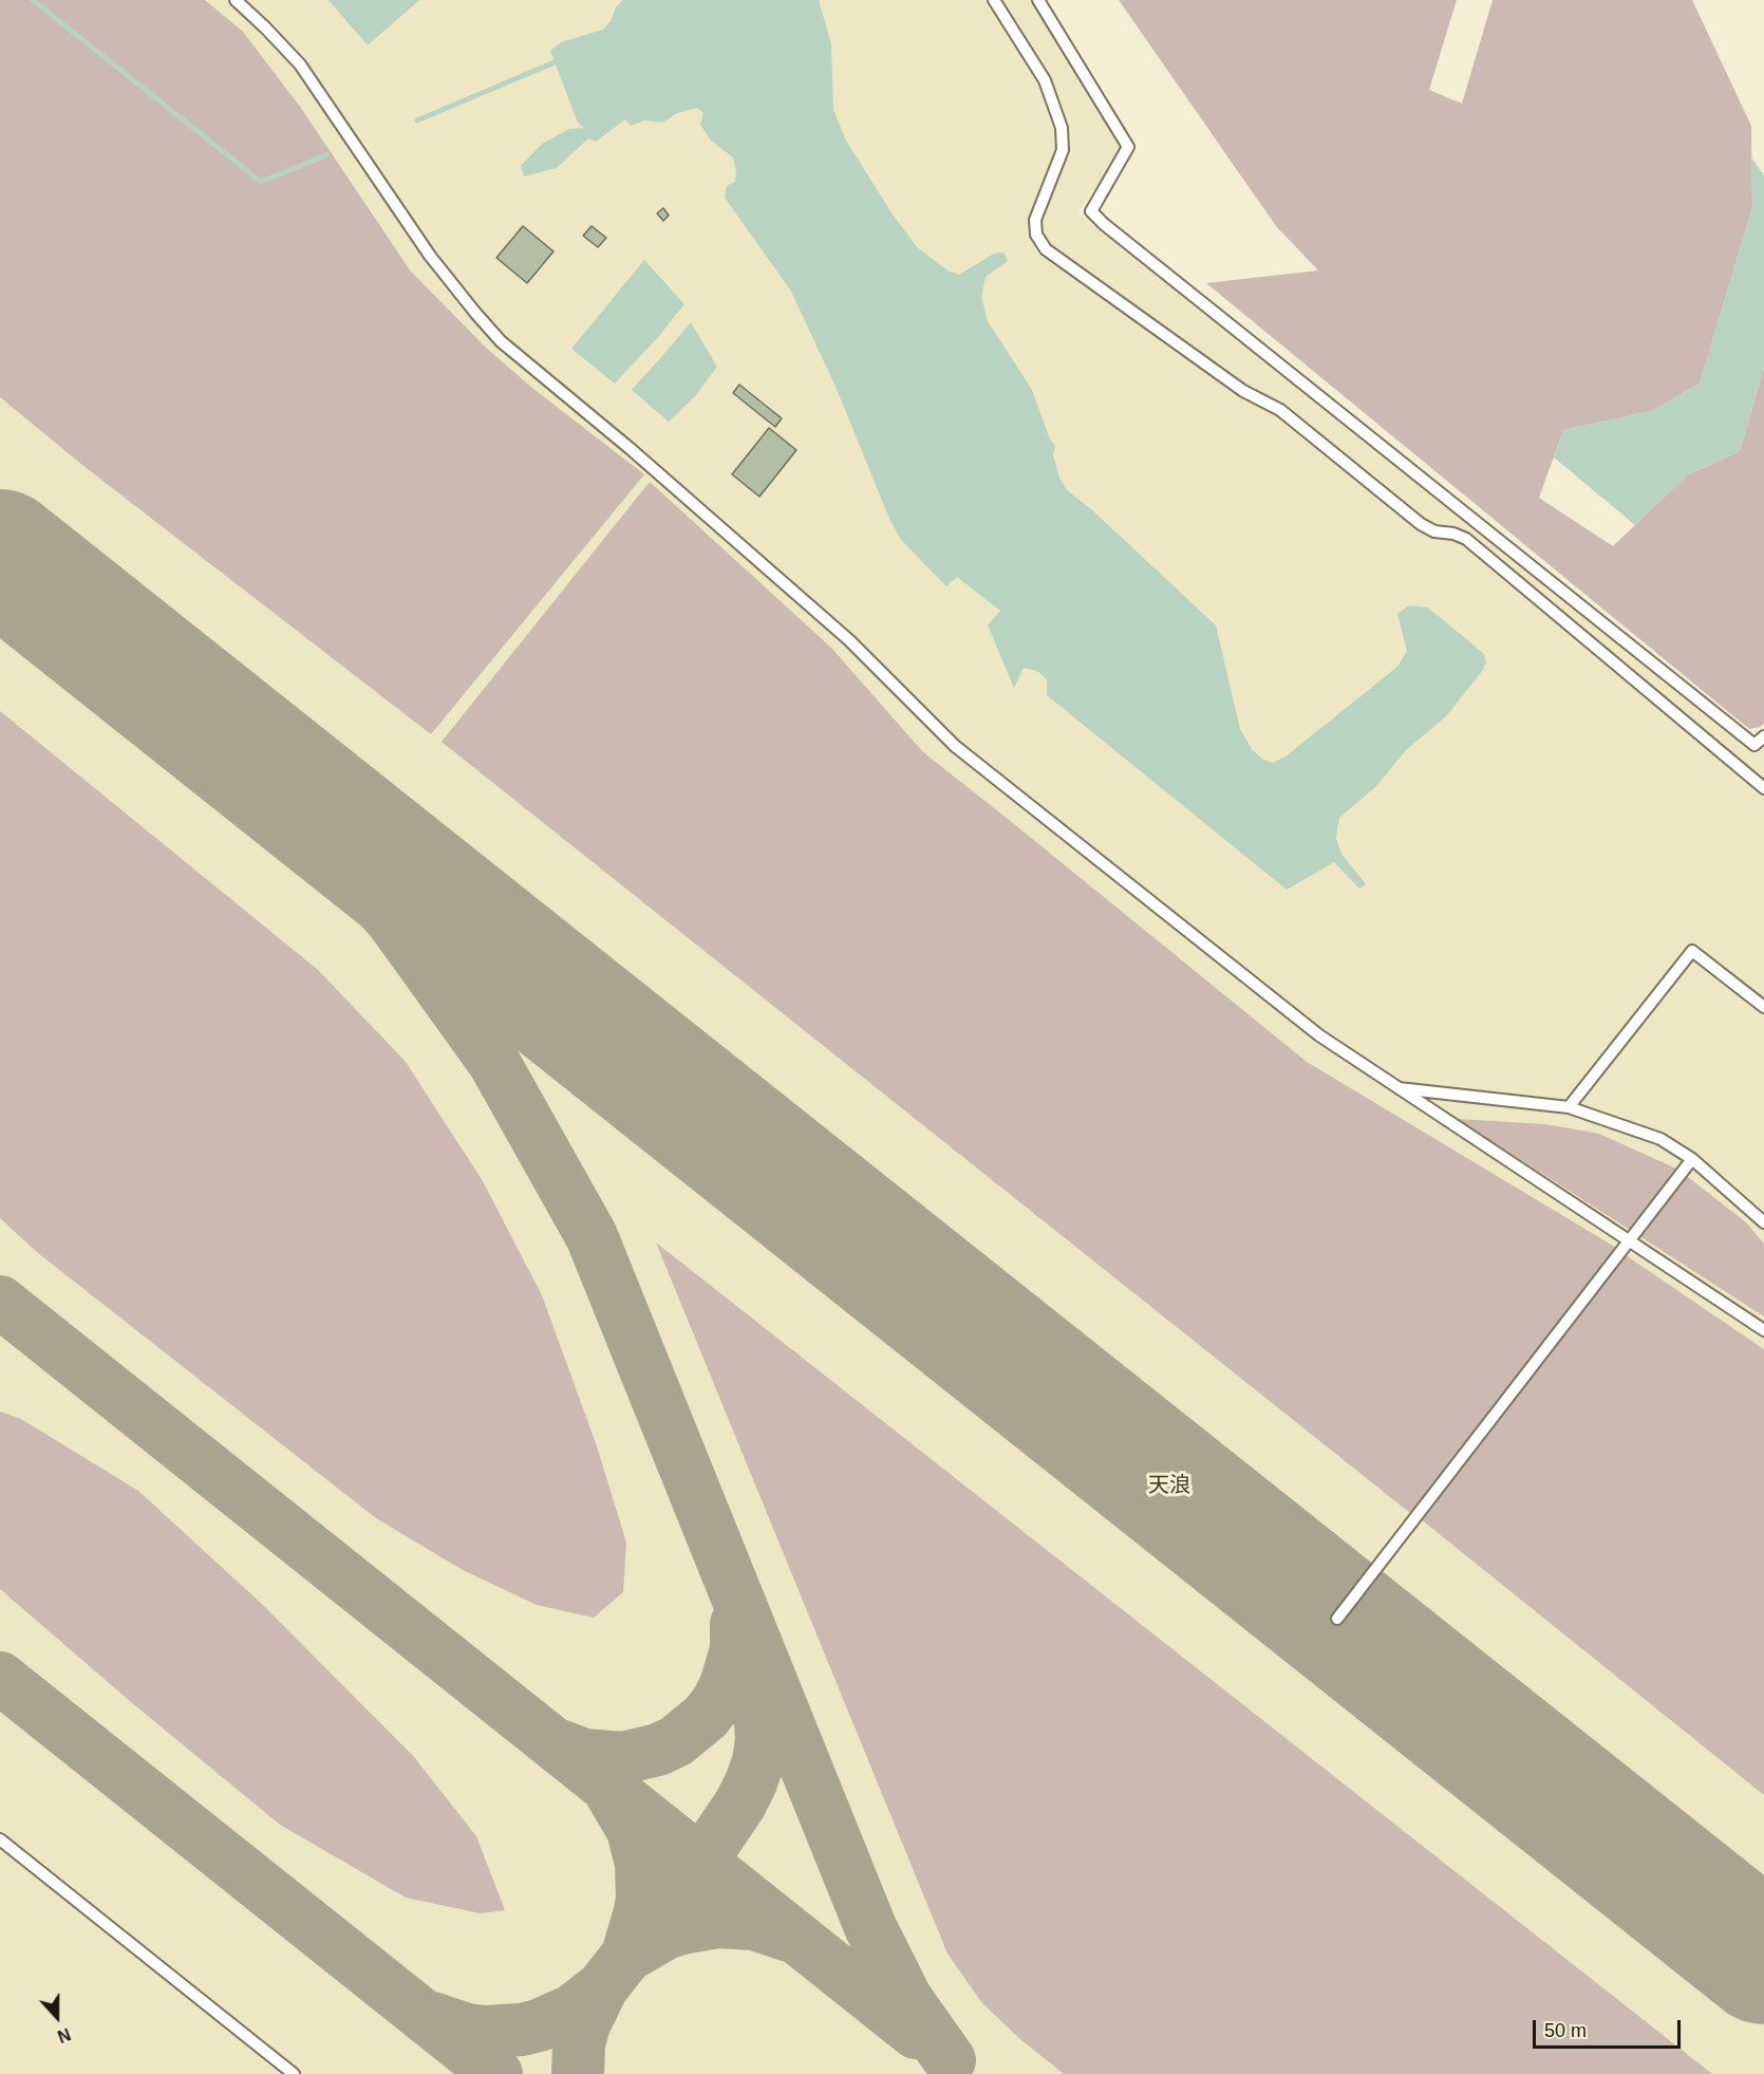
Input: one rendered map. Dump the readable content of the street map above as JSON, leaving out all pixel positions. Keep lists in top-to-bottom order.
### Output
{
  "districts": ["天浪"],
  "scale_bar": "50 m",
  "north": "bottom"
}
